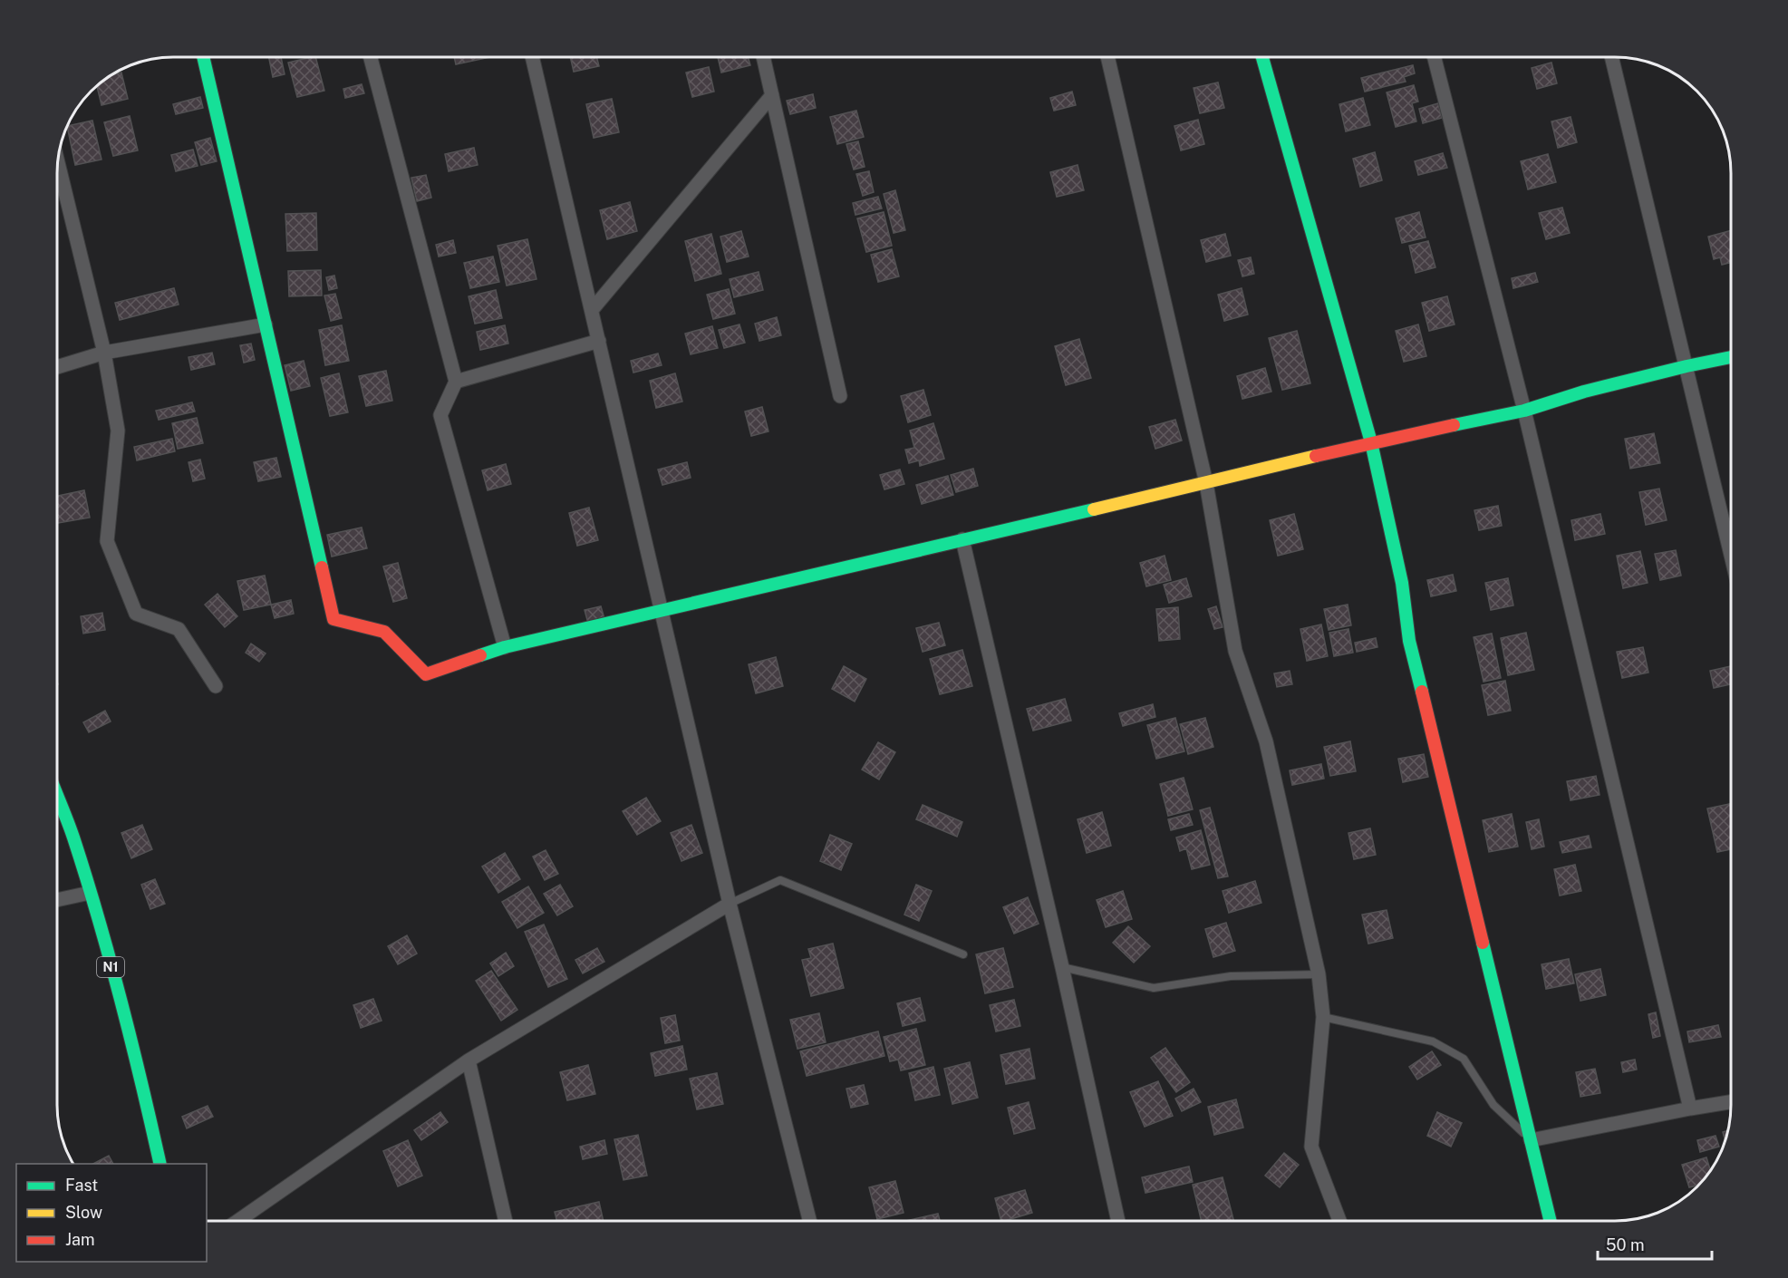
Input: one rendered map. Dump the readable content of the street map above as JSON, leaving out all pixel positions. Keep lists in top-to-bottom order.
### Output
{
  "streets": {
    "main road": ["N1"]
  },
  "legend": ["Fast", "Slow", "Jam"],
  "scale_bar": "50 m"
}
